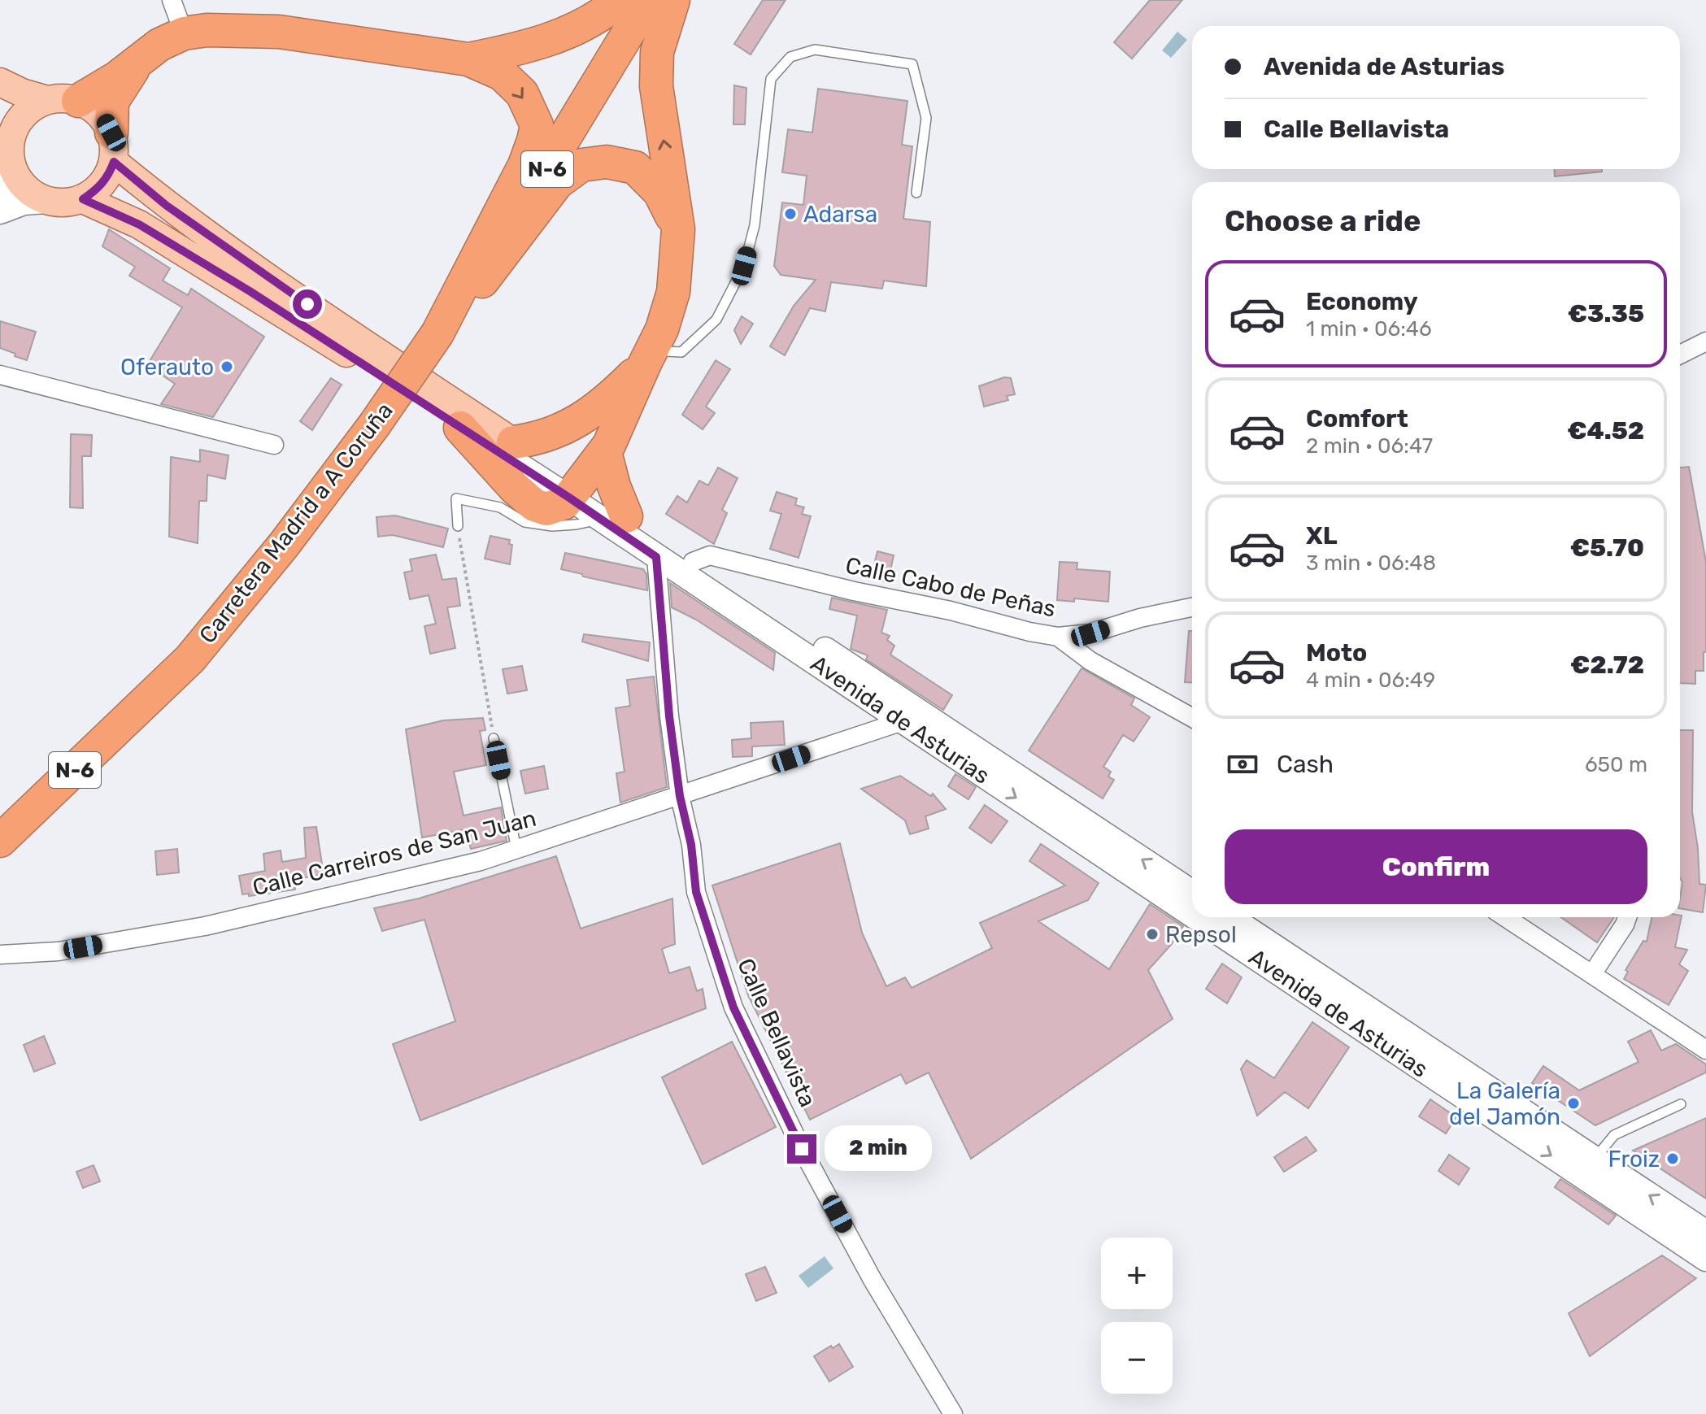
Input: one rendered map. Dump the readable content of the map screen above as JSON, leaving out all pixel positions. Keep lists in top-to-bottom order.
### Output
{
  "streets": {
    "highway": ["N-6", "Carretera Madrid a A Coruña"],
    "main road": ["Avenida de Asturias"],
    "street": ["Calle Cabo de Peñas", "Calle Carreiros de San Juan", "Calle Bellavista"]
  },
  "crossings": [
    ["Calle Cabo de Peñas", "Avenida de Asturias"],
    ["Avenida de Asturias", "Calle Carreiros de San Juan"],
    ["Avenida de Asturias", "Calle Bellavista"],
    ["Calle Carreiros de San Juan", "Calle Bellavista"]
  ],
  "places": [
    "Adarsa",
    "Oferauto",
    "Repsol",
    "La Galería del Jamón",
    "Froiz"
  ],
  "page": {
    "banner": ["Avenida de Asturias", "Calle Bellavista"],
    "heading": "Choose a ride",
    "list": [
      {
        "name": "Economy",
        "note": "1 min · 06:46",
        "value": "€3.35"
      },
      {
        "name": "Comfort",
        "note": "2 min · 06:47",
        "value": "€4.52"
      },
      {
        "name": "XL",
        "note": "3 min · 06:48",
        "value": "€5.70"
      },
      {
        "name": "Moto",
        "note": "4 min · 06:49",
        "value": "€2.72"
      }
    ],
    "pay": ["Cash", "650 m"],
    "buttons": "Confirm",
    "bubble": "2 min",
    "map_buttons": ["+", "−"]
  }
}
